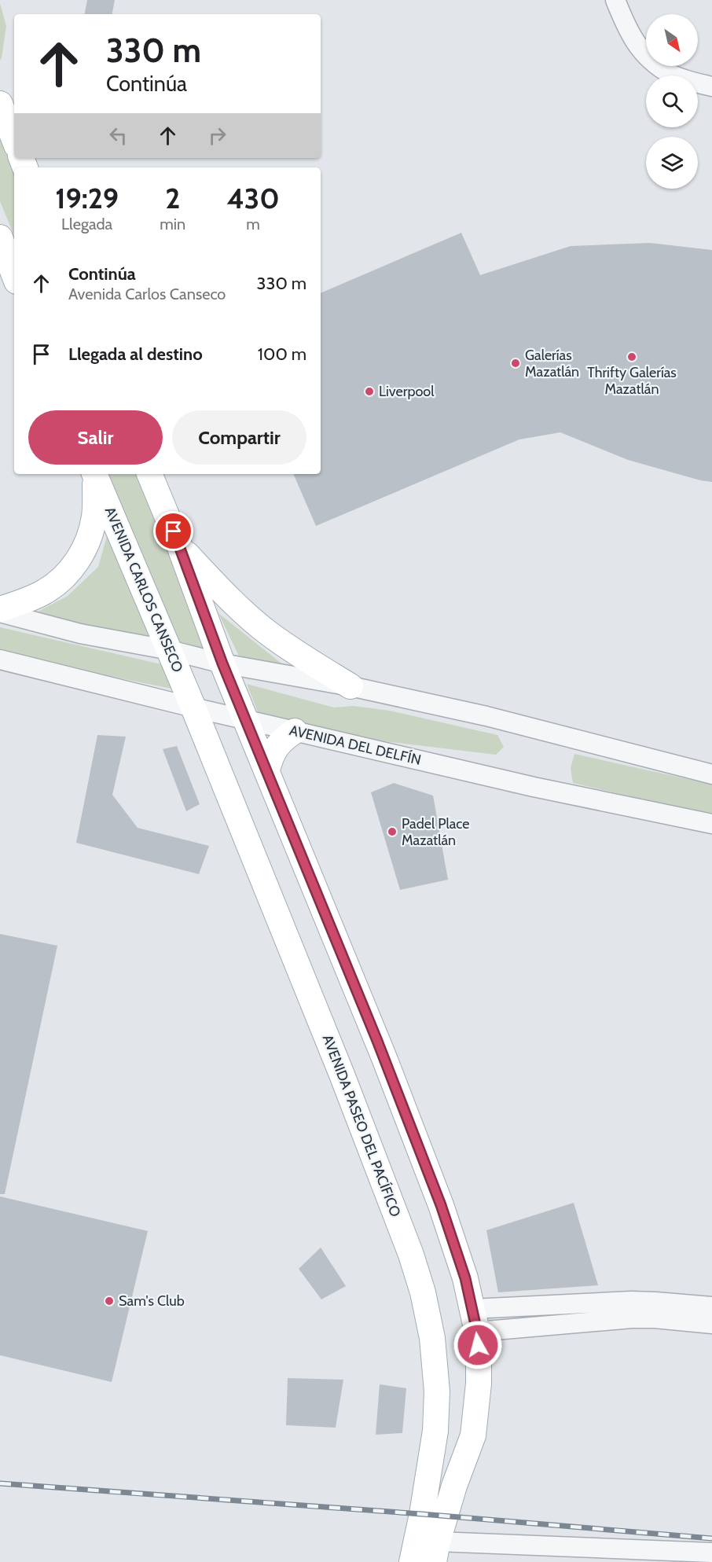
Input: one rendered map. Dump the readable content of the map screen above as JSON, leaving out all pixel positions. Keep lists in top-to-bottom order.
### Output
{
  "streets": {
    "main road": ["AVENIDA CARLOS CANSECO", "AVENIDA PASEO DEL PACÍFICO"],
    "street": ["AVENIDA DEL DELFÍN"]
  },
  "crossings": [
    ["AVENIDA CARLOS CANSECO", "AVENIDA DEL DELFÍN"],
    ["AVENIDA CARLOS CANSECO", "AVENIDA PASEO DEL PACÍFICO"],
    ["AVENIDA DEL DELFÍN", "AVENIDA PASEO DEL PACÍFICO"]
  ],
  "places": [
    "Thrifty Galerías Mazatlán",
    "Galerías Mazatlán",
    "Liverpool",
    "Padel Place Mazatlán",
    "Sam's Club"
  ],
  "north": "bottom right",
  "page": {
    "turn": ["330 m", "Continúa"],
    "eta": [
      "19:29",
      "Llegada",
      "2",
      "min",
      "430",
      "m"
    ],
    "list": [
      {
        "name": "Continúa",
        "note": "Avenida Carlos Canseco",
        "value": "330 m"
      },
      {
        "name": "Llegada al destino",
        "value": "100 m"
      }
    ],
    "buttons": ["Salir", "Compartir"]
  }
}
